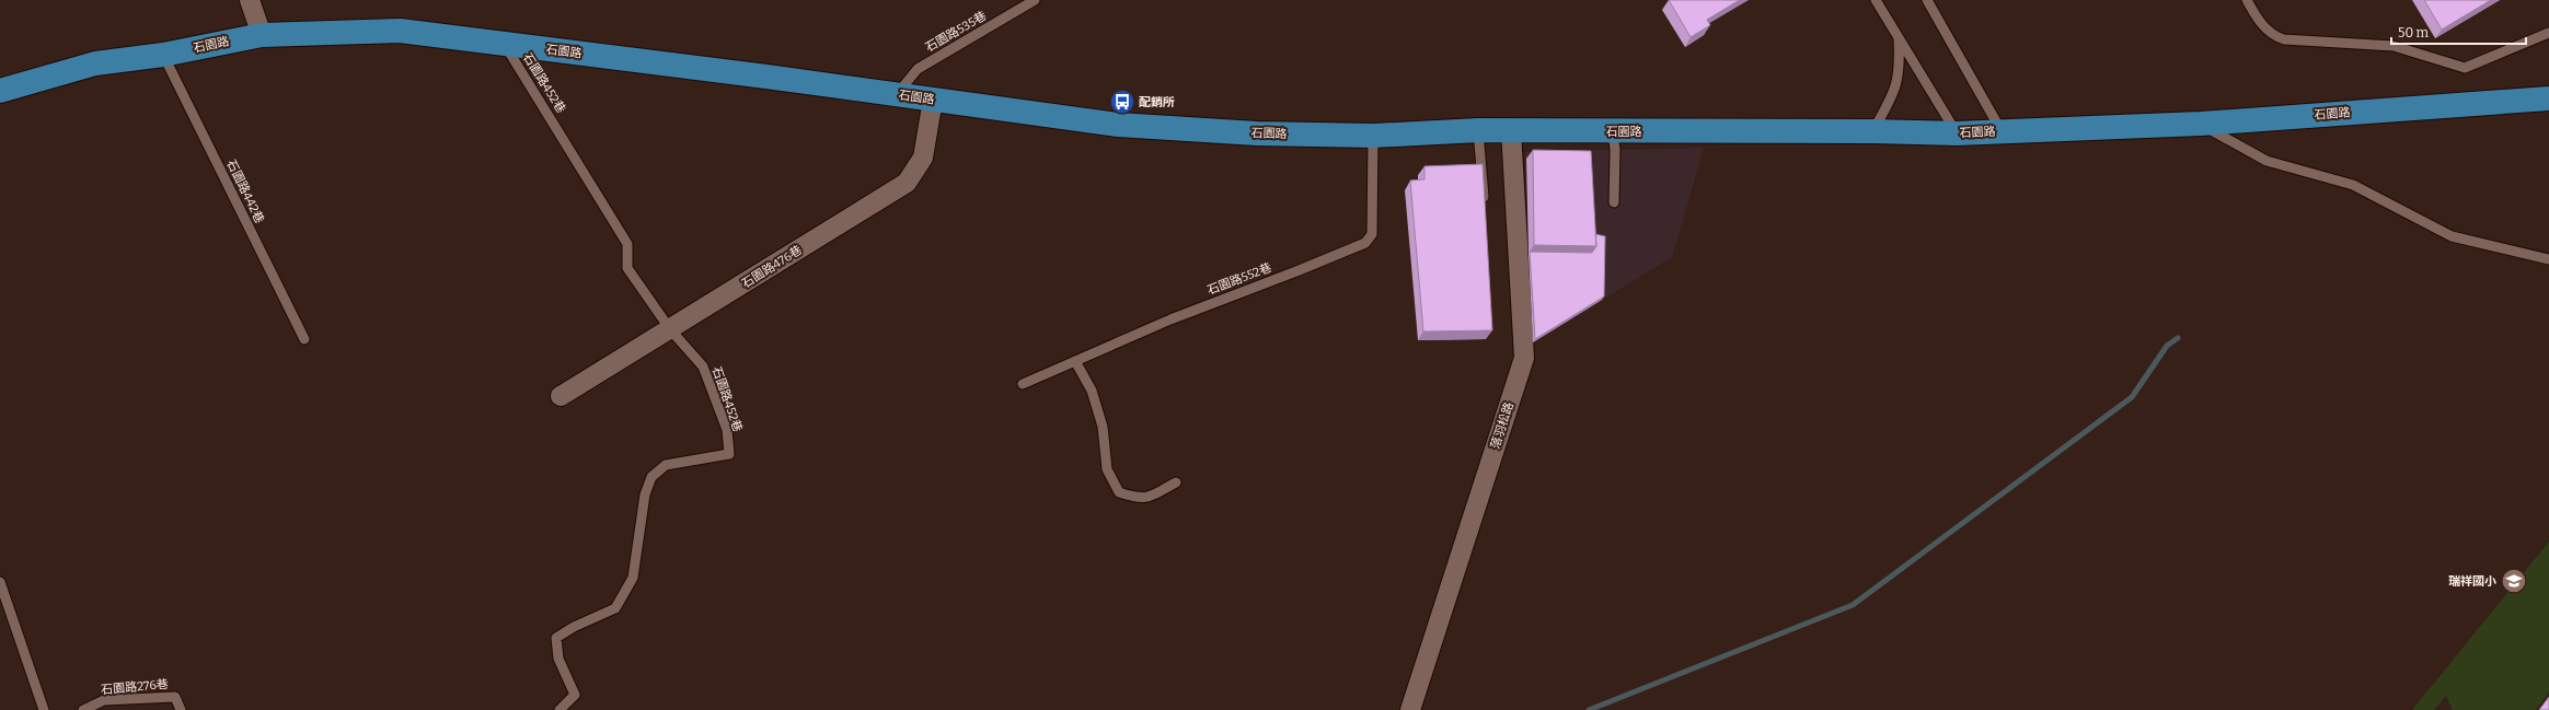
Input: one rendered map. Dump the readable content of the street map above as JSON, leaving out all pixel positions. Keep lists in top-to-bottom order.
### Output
{
  "streets": {
    "main road": ["石園路"],
    "street": ["石園路476巷", "落羽松路"],
    "lane": [
      "石園路535巷",
      "石園路452巷",
      "石園路442巷",
      "石園路552巷",
      "石園路276巷"
    ]
  },
  "crossings": [
    ["石園路535巷", "石園路"],
    ["石園路", "石園路452巷"],
    ["石園路", "石園路442巷"],
    ["石園路", "石園路476巷"],
    ["石園路", "石園路552巷"],
    ["石園路", "落羽松路"],
    ["石園路452巷", "石園路476巷"]
  ],
  "places": {
    "bus stop": ["配銷所"],
    "school or university": ["瑞祥國小"]
  },
  "scale_bar": "50 m"
}
